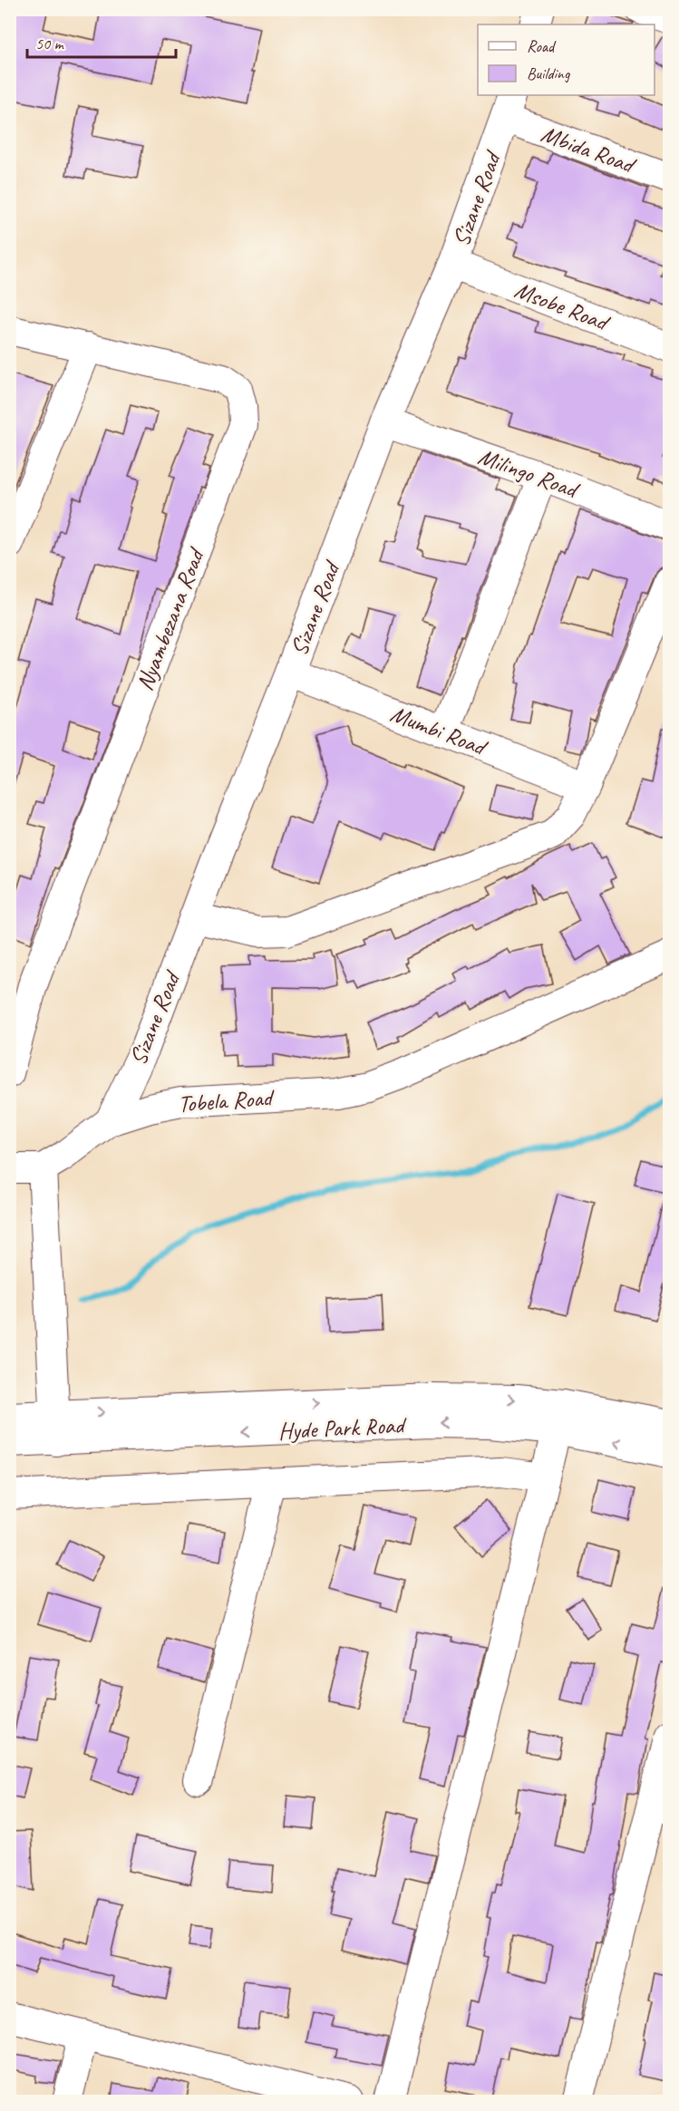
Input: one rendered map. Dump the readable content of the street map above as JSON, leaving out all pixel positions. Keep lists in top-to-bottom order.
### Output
{
  "streets": {
    "street": [
      "Mbida Road",
      "Sizane Road",
      "Msobe Road",
      "Milingo Road",
      "Nyambezana Road",
      "Mumbi Road",
      "Tobela Road",
      "Hyde Park Road"
    ]
  },
  "crossings": [
    ["Mbida Road", "Sizane Road"],
    ["Sizane Road", "Msobe Road"],
    ["Sizane Road", "Milingo Road"],
    ["Sizane Road", "Mumbi Road"],
    ["Sizane Road", "Tobela Road"]
  ],
  "legend": ["Road", "Building"],
  "scale_bar": "50 m"
}
